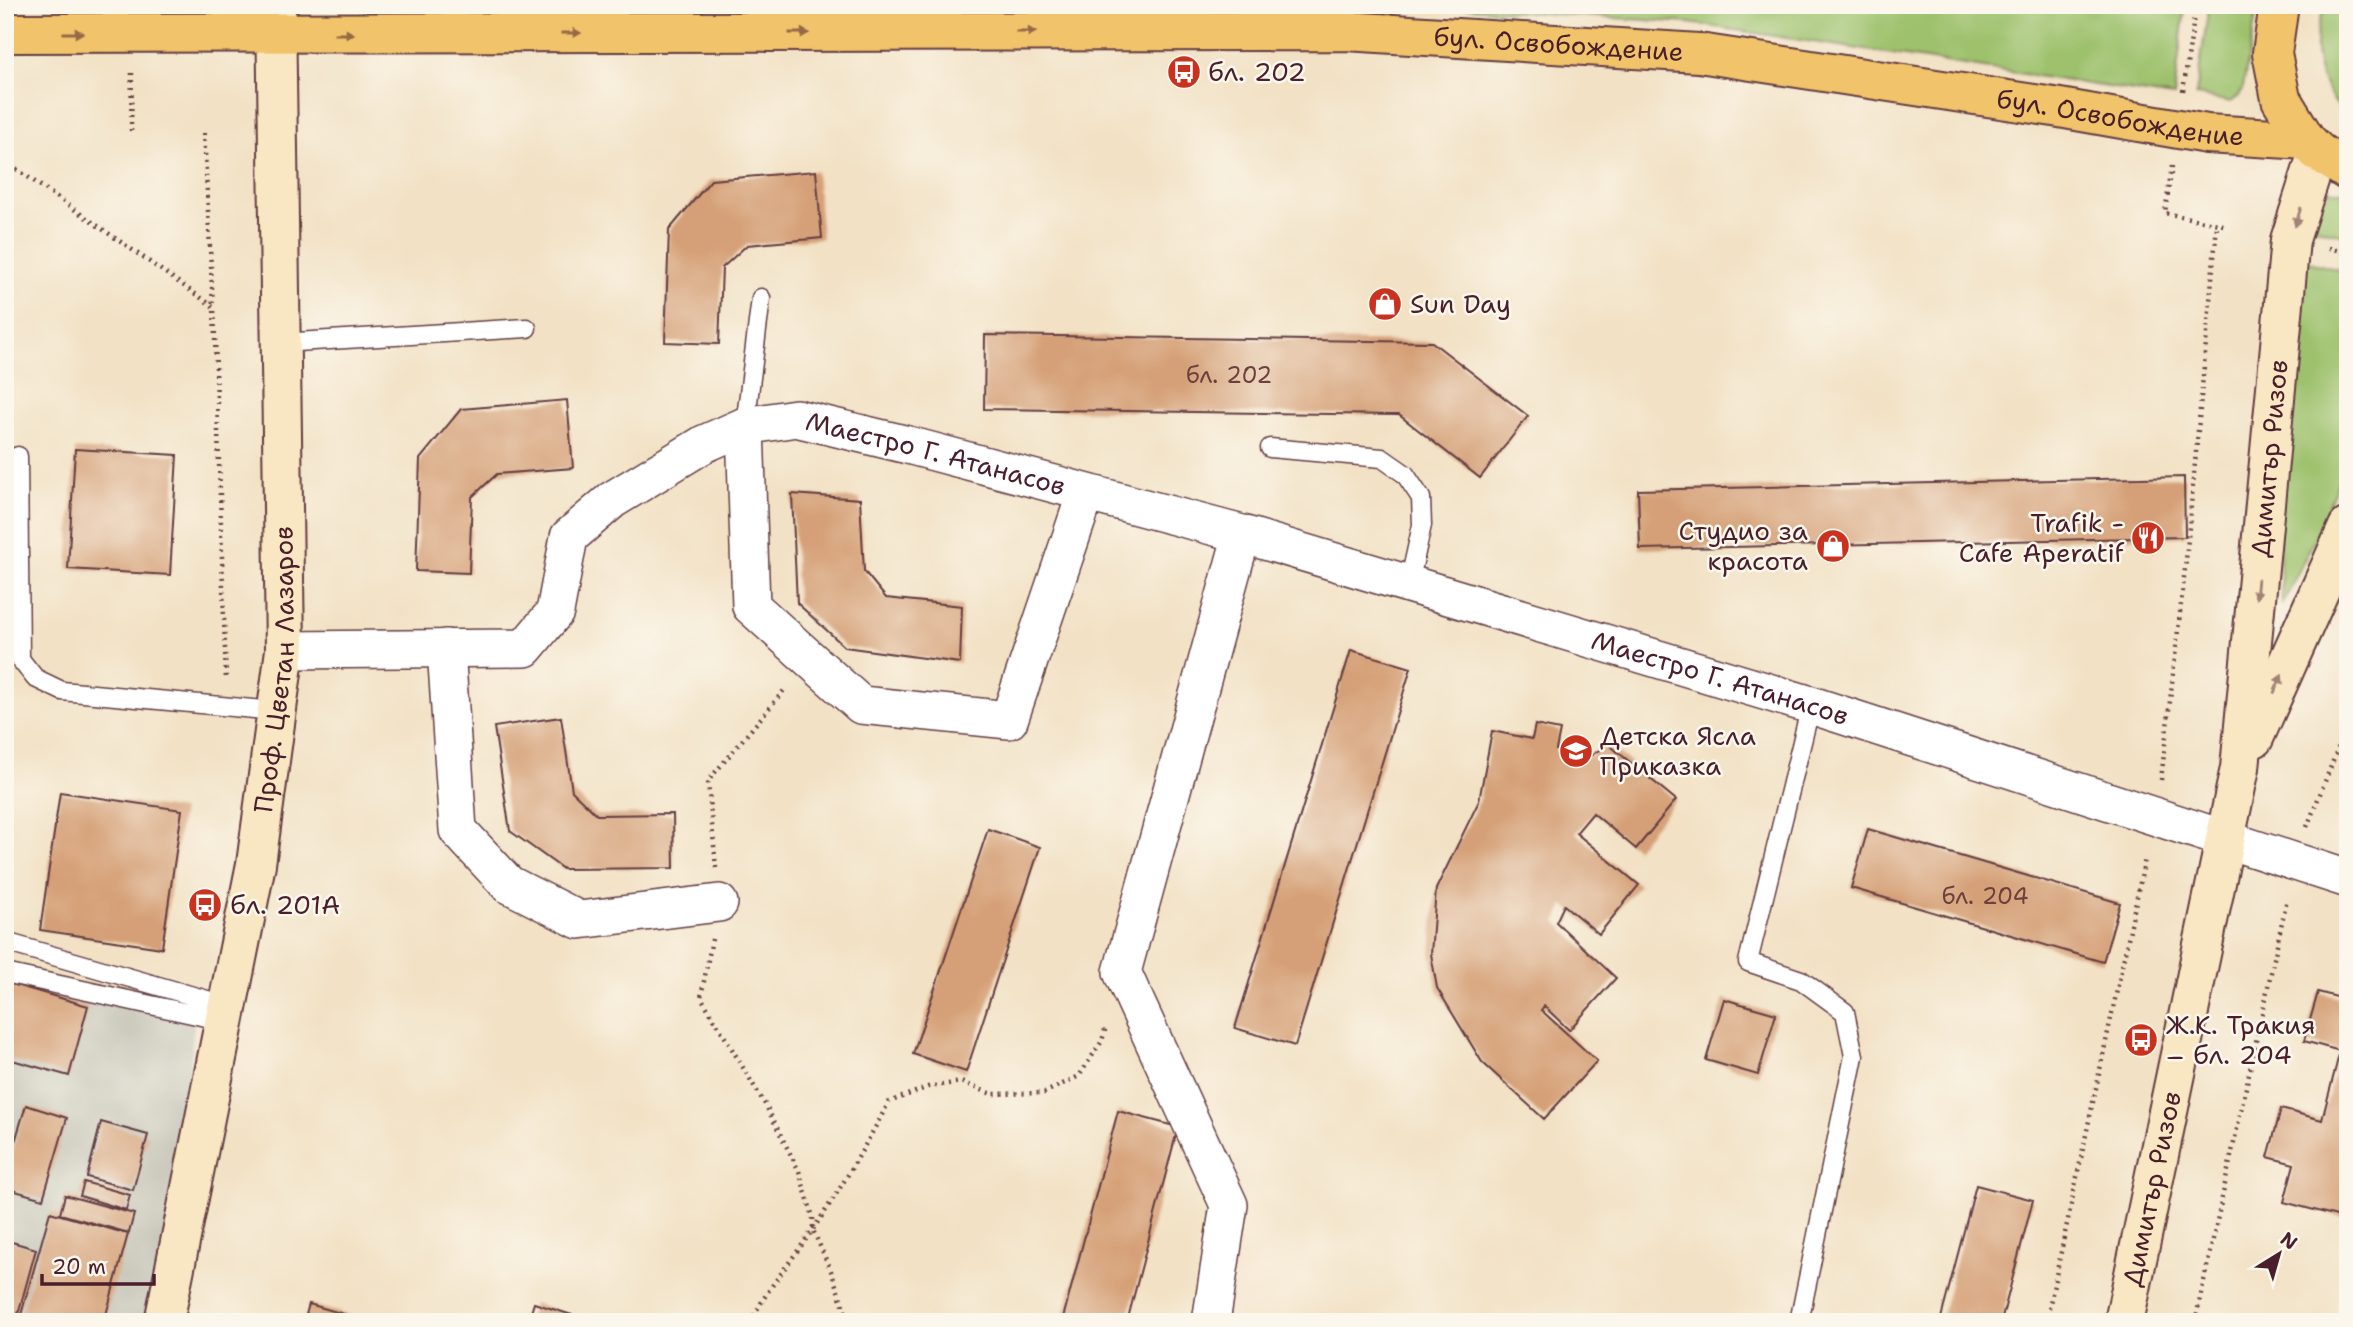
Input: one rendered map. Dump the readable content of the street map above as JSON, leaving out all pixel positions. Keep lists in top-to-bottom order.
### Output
{
  "streets": {
    "main road": ["бул. Освобождение"],
    "street": ["Маестро Г. Атанасов", "Димитър Ризов", "Проф. Цветан Лазаров"]
  },
  "crossings": [
    ["бул. Освобождение", "Димитър Ризов"],
    ["бул. Освобождение", "Проф. Цветан Лазаров"],
    ["Маестро Г. Атанасов", "Димитър Ризов"]
  ],
  "one_way": ["бул. Освобождение"],
  "places": {
    "bus stop": ["бл. 202", "бл. 201А", "Ж.К. Тракия – бл. 204"],
    "shop": ["Sun Day", "Студио за красота"],
    "restaurant": ["Trafik - Cafe Aperatif"],
    "school or university": ["Детска Ясла Приказка"]
  },
  "house_numbers": ["бл. 202", "бл. 204"],
  "scale_bar": "20 m",
  "north": "top right"
}
